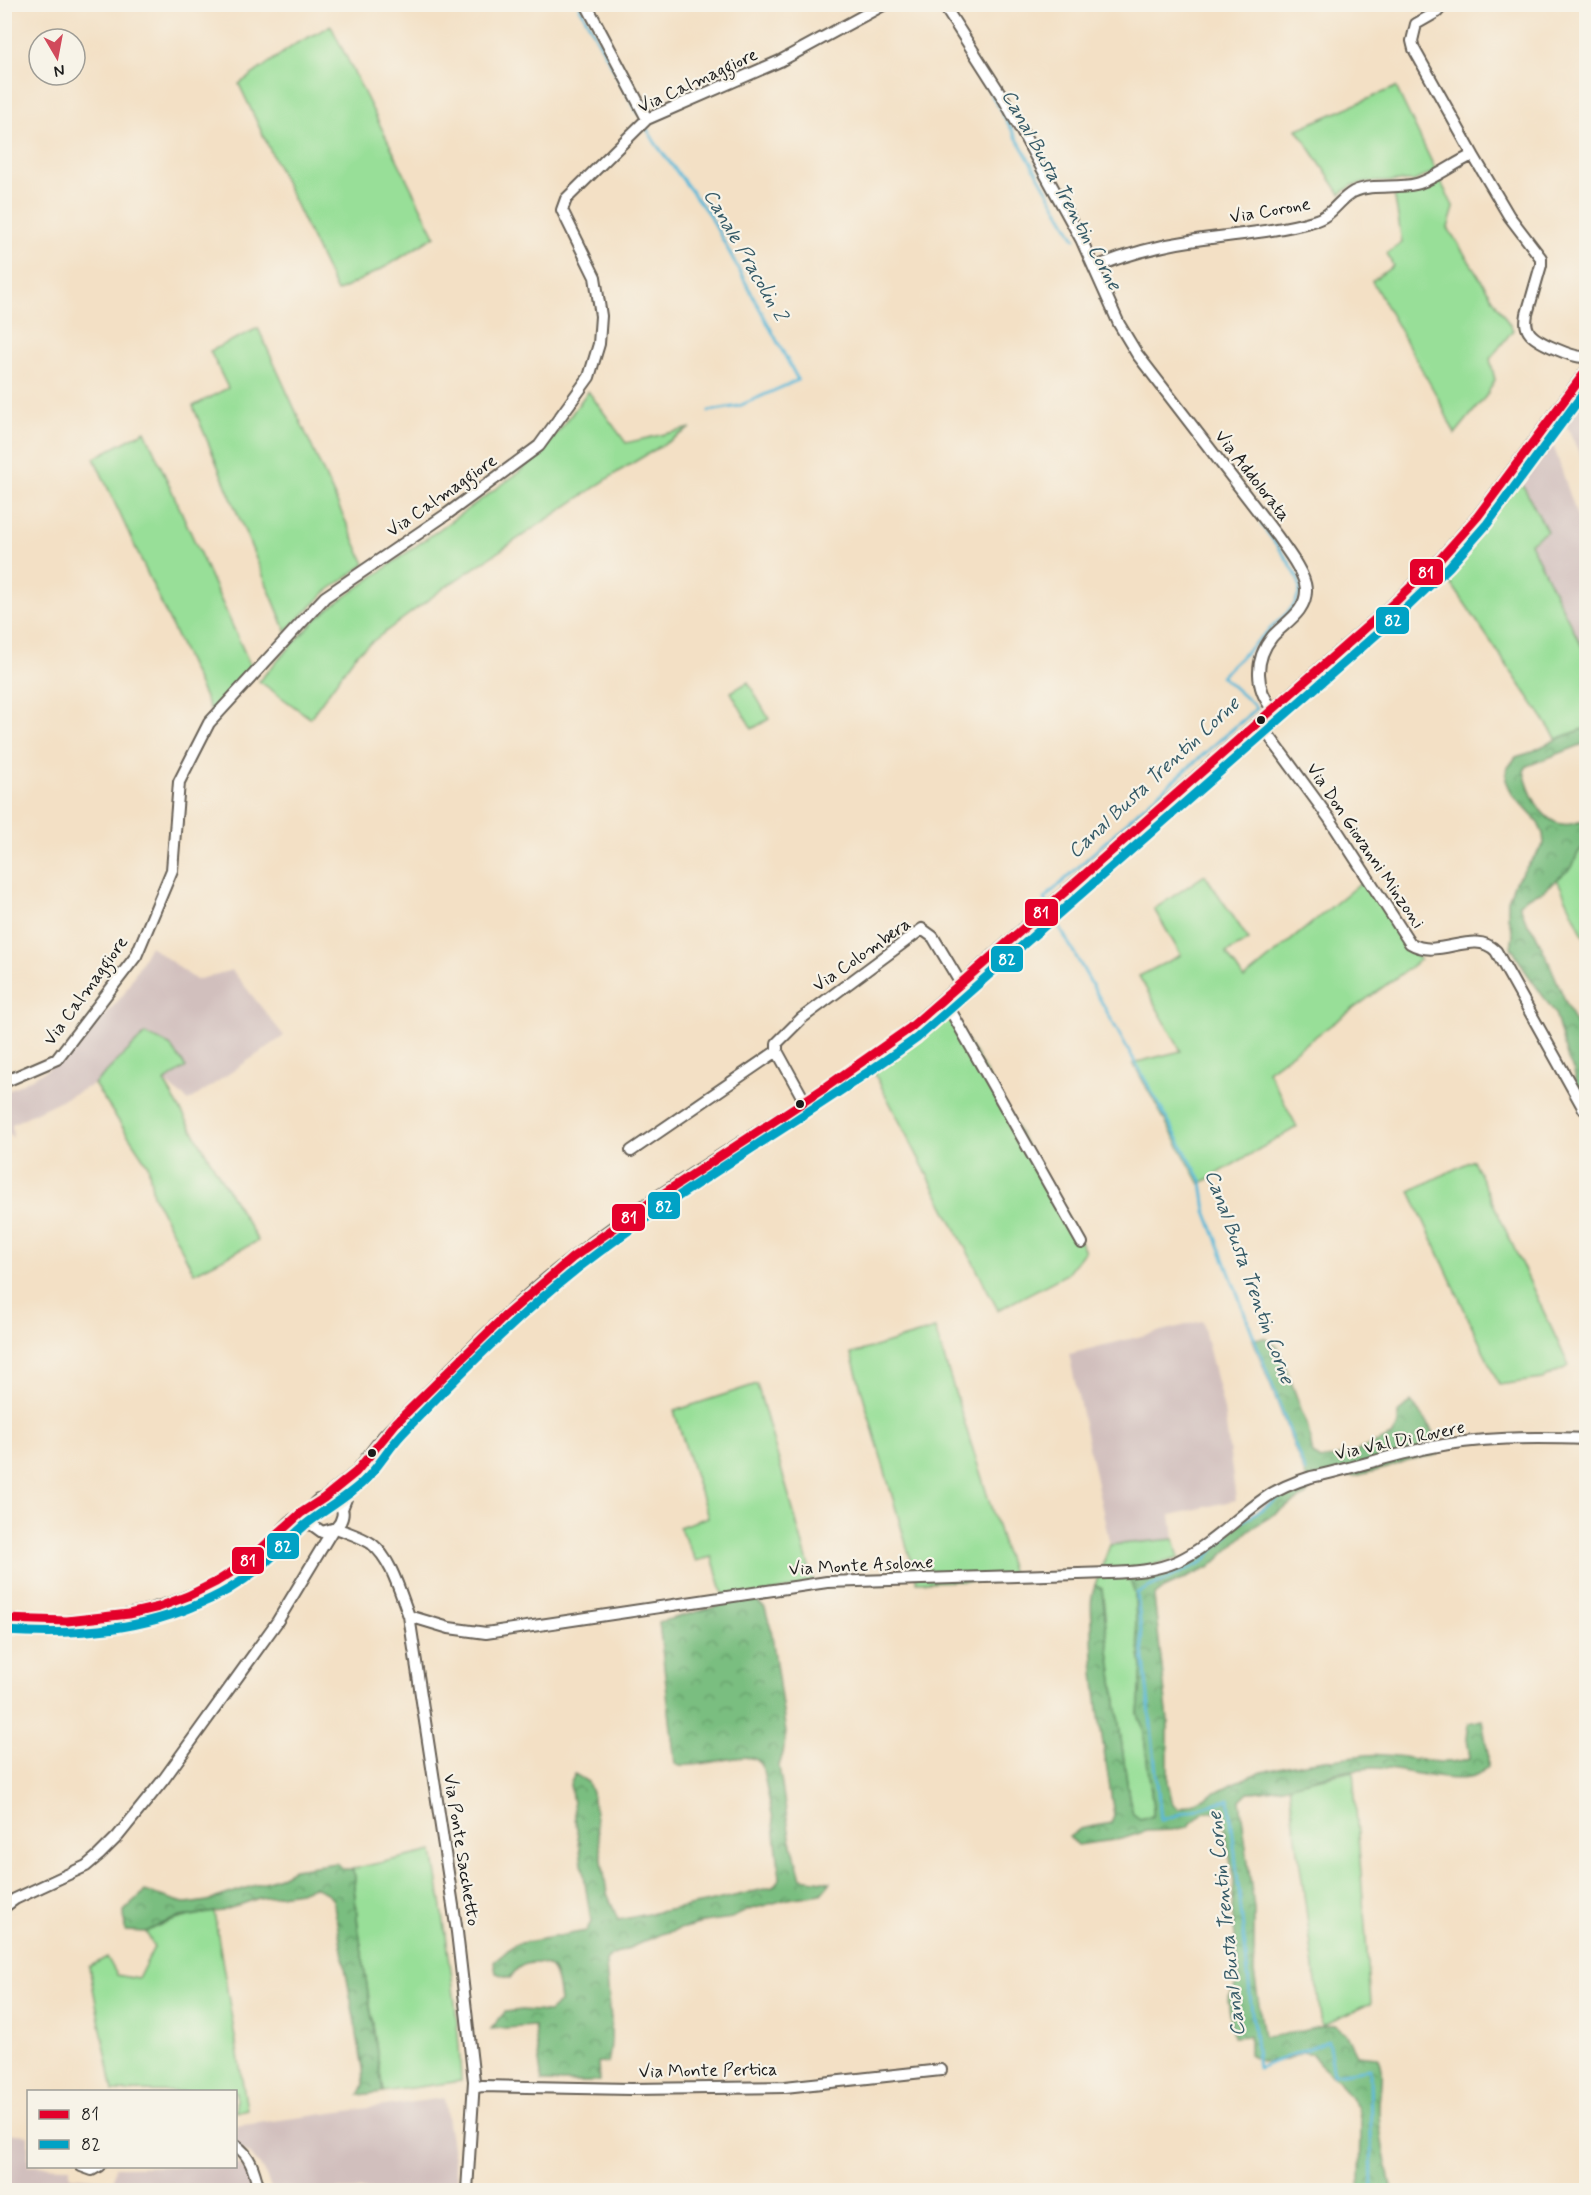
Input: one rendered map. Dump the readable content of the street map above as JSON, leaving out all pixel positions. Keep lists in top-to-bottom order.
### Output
{
  "streets": {
    "street": [
      "Via Calmaggiore",
      "Via Corone",
      "Via Addolorata",
      "Via Don Giovanni Minzoni",
      "Via Colombera",
      "Via Val Di Rovere",
      "Via Monte Asolone",
      "Via Ponte Sacchetto",
      "Via Monte Pertica"
    ]
  },
  "crossings": [
    ["Via Corone", "Via Addolorata"],
    ["Via Val Di Rovere", "Via Monte Asolone"],
    ["Via Monte Asolone", "Via Ponte Sacchetto"],
    ["Via Ponte Sacchetto", "Via Monte Pertica"]
  ],
  "water": ["Canal Busta Trentin Corne", "Canale Pracolin 2"],
  "lines": ["transit line 81", "transit line 82"],
  "legend": ["81", "82"],
  "north": "bottom"
}
